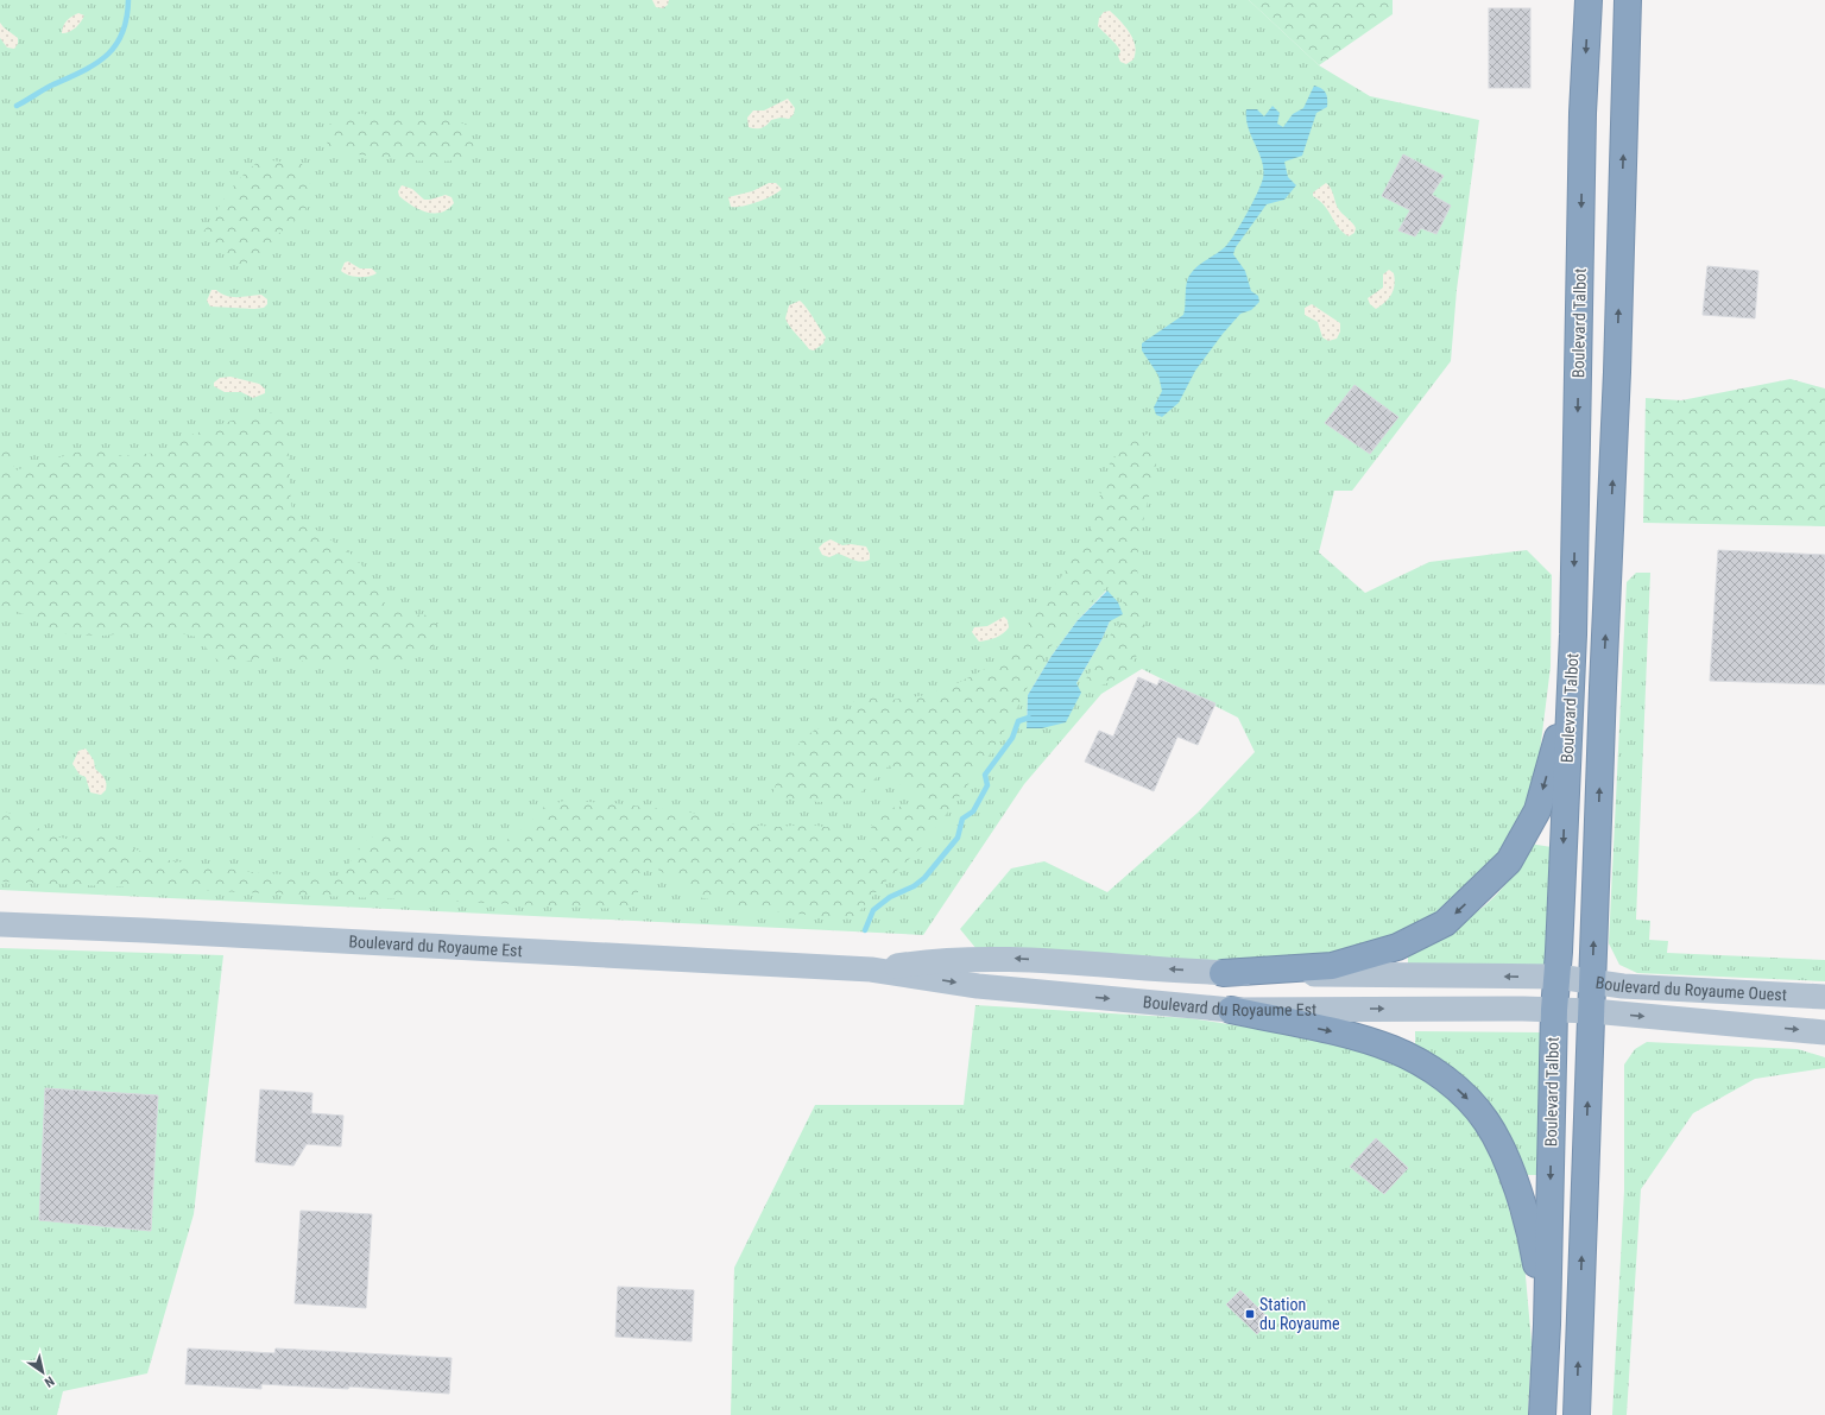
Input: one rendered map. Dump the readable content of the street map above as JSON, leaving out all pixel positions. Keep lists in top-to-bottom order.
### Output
{
  "streets": {
    "highway": ["Boulevard Talbot"],
    "main road": ["Boulevard du Royaume Est", "Boulevard du Royaume Ouest"]
  },
  "crossings": [
    ["Boulevard Talbot", "Boulevard du Royaume Est"],
    ["Boulevard Talbot", "Boulevard du Royaume Ouest"],
    ["Boulevard du Royaume Est", "Boulevard du Royaume Ouest"]
  ],
  "places": {
    "transit": ["Station du Royaume"]
  },
  "north": "bottom right"
}
